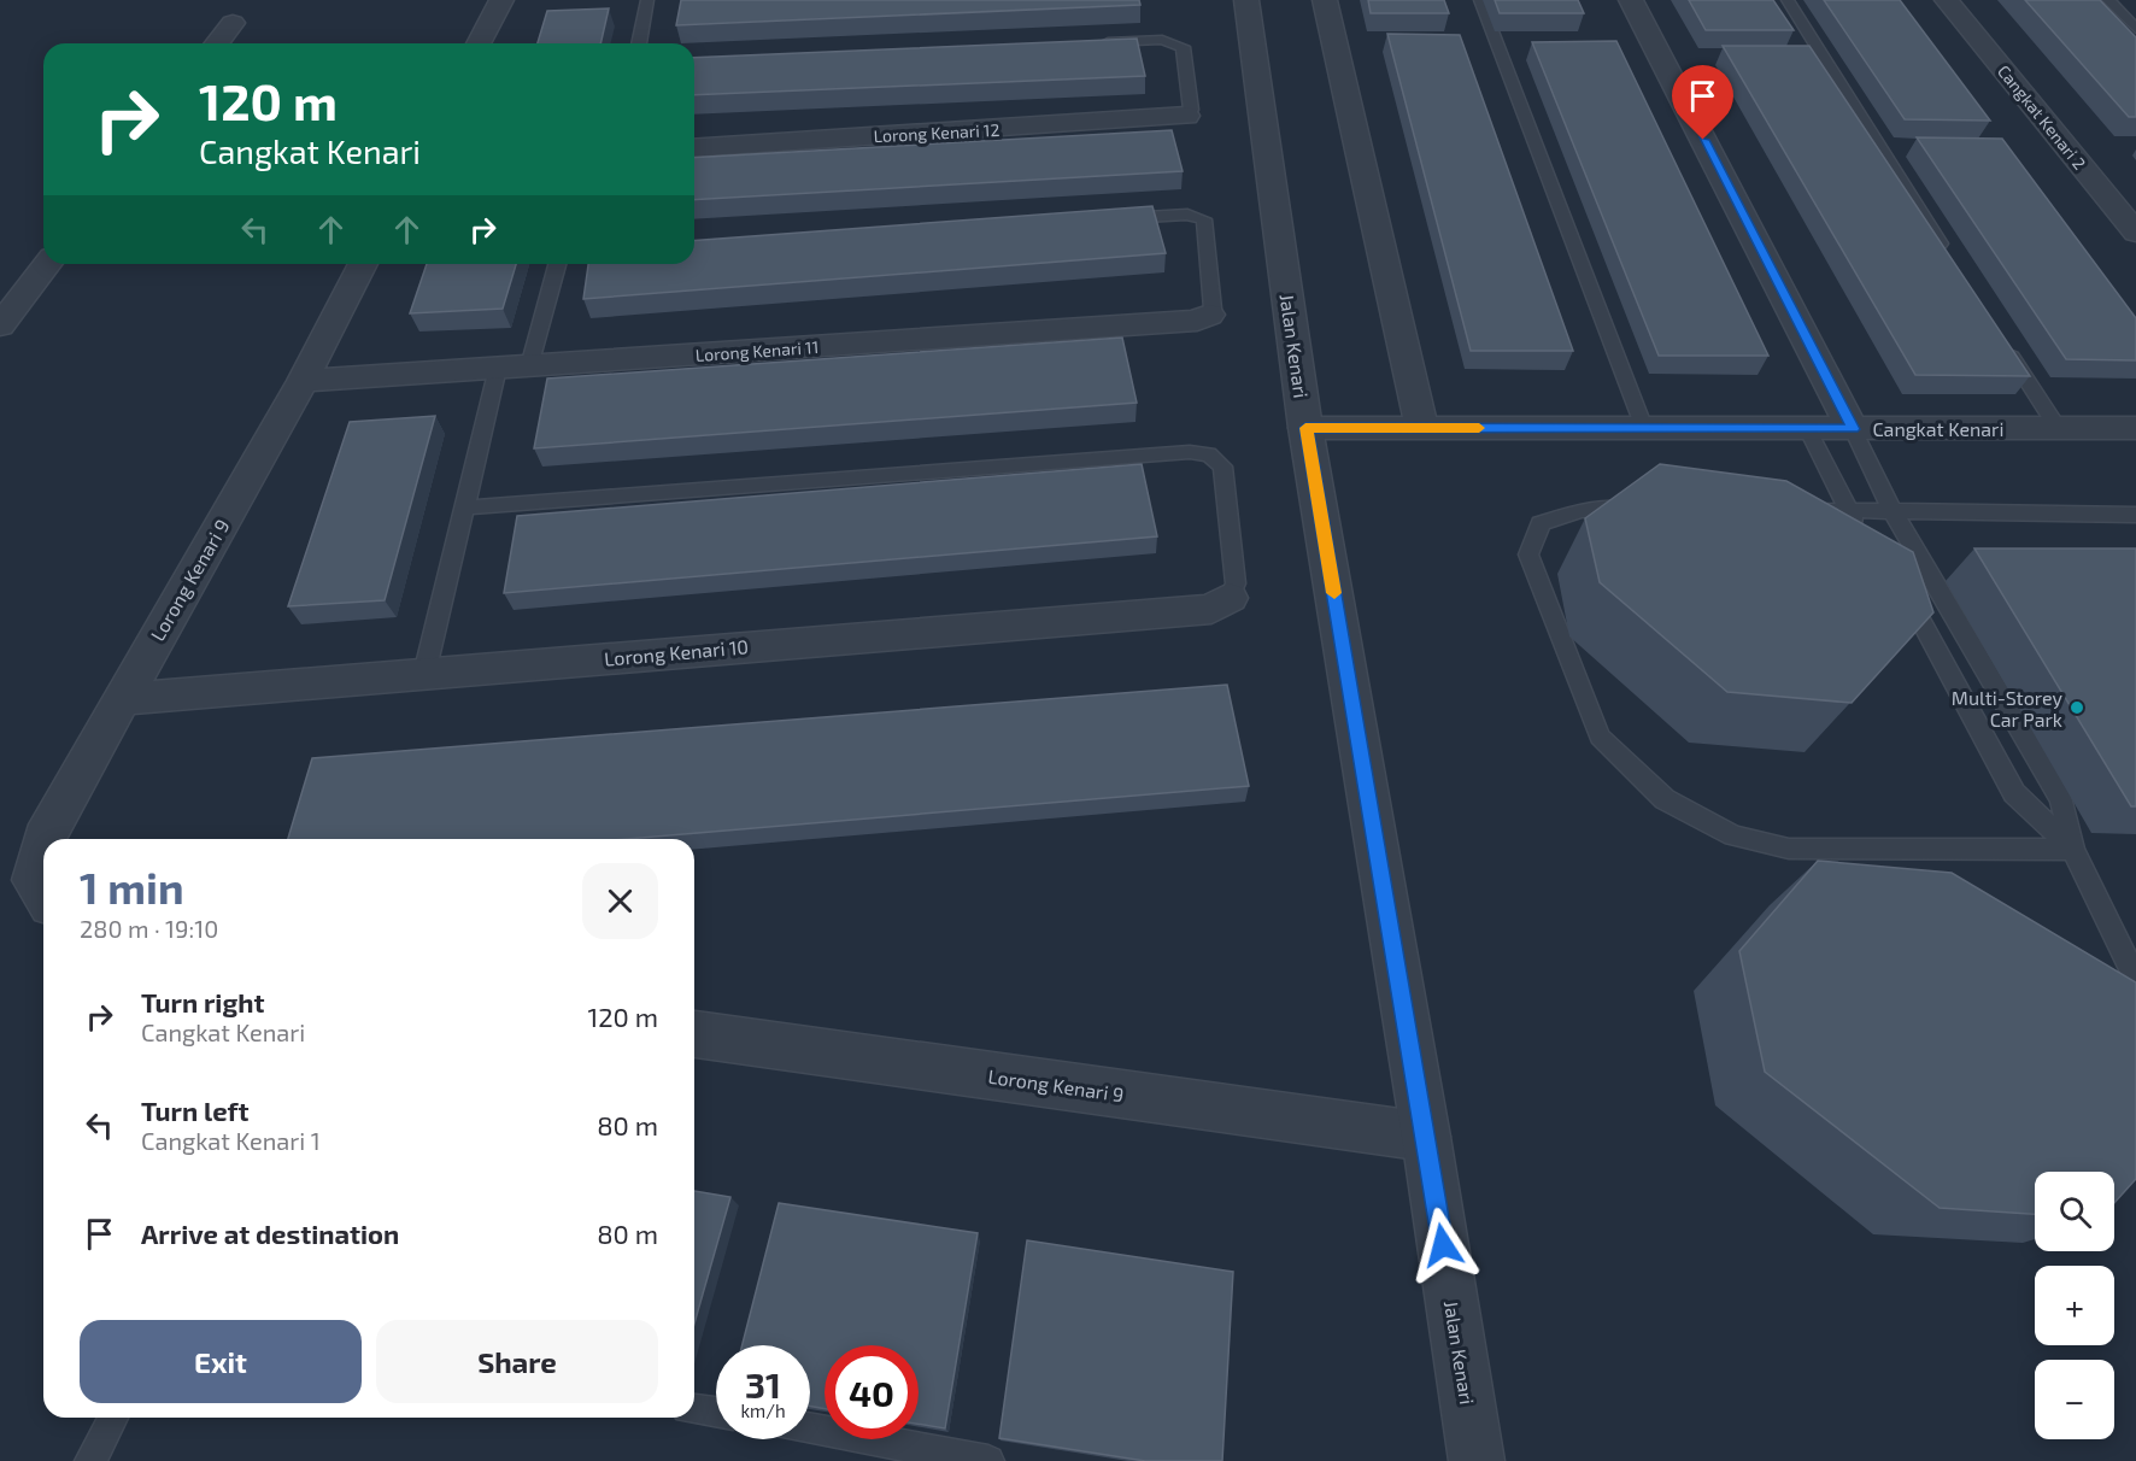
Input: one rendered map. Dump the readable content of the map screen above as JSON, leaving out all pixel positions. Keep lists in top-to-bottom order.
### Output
{
  "streets": {
    "street": [
      "Cangkat Kenari 2",
      "Lorong Kenari 12",
      "Jalan Kenari",
      "Lorong Kenari 11",
      "Cangkat Kenari",
      "Lorong Kenari 9",
      "Lorong Kenari 10"
    ]
  },
  "crossings": [
    ["Jalan Kenari", "Cangkat Kenari"],
    ["Jalan Kenari", "Lorong Kenari 9"],
    ["Lorong Kenari 11", "Lorong Kenari 9"],
    ["Lorong Kenari 9", "Lorong Kenari 10"]
  ],
  "places": ["Multi-Storey Car Park"],
  "page": {
    "turn": ["120 m", "Cangkat Kenari"],
    "heading": ["1 min", "280 m · 19:10"],
    "list": [
      {
        "name": "Turn right",
        "note": "Cangkat Kenari",
        "value": "120 m"
      },
      {
        "name": "Turn left",
        "note": "Cangkat Kenari 1",
        "value": "80 m"
      },
      {
        "name": "Arrive at destination",
        "value": "80 m"
      }
    ],
    "map_buttons": ["+", "−"],
    "buttons": ["Exit", "Share"],
    "speed": "31 km/h",
    "limit": "40"
  }
}
